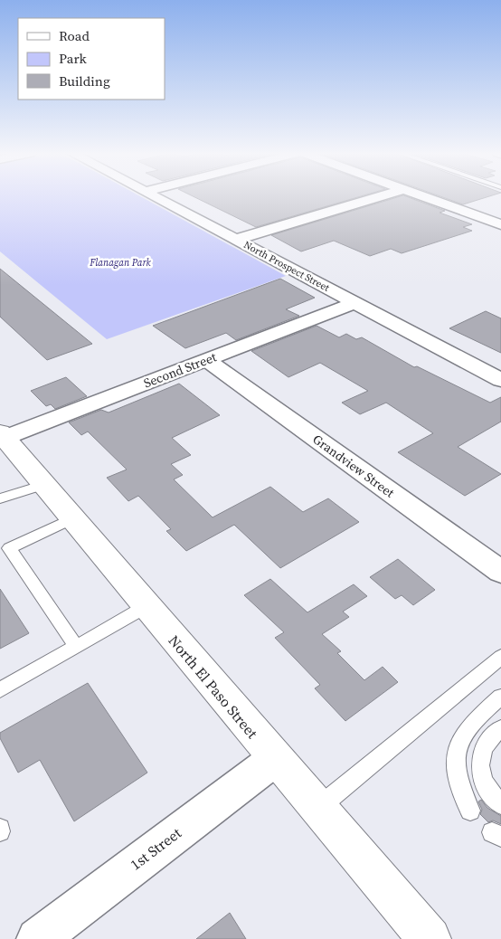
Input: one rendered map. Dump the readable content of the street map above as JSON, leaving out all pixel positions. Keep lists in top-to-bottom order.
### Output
{
  "streets": {
    "street": [
      "North Prospect Street",
      "Second Street",
      "Grandview Street",
      "North El Paso Street",
      "1st Street"
    ]
  },
  "crossings": [
    ["North Prospect Street", "Second Street"],
    ["Second Street", "Grandview Street"],
    ["Second Street", "North El Paso Street"],
    ["North El Paso Street", "1st Street"]
  ],
  "parks": ["Flanagan Park"],
  "legend": ["Road", "Park", "Building"]
}
